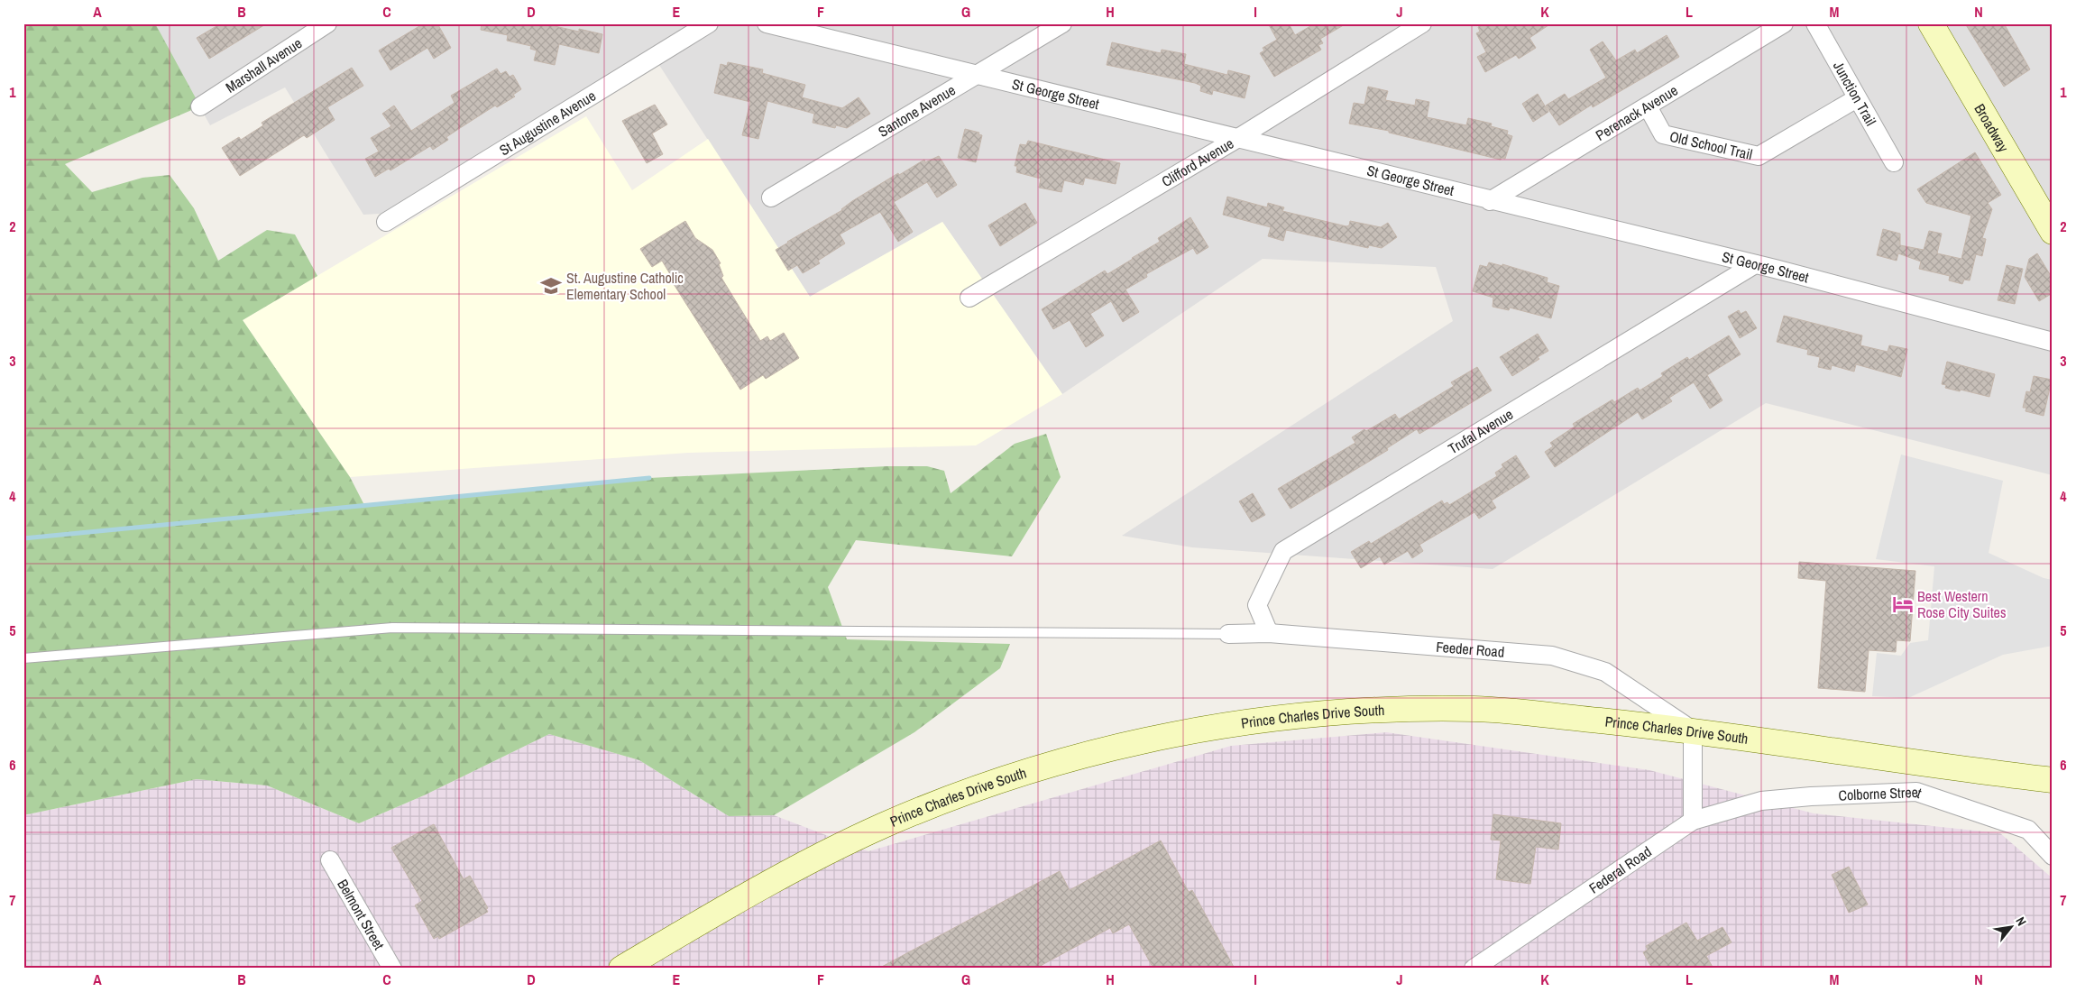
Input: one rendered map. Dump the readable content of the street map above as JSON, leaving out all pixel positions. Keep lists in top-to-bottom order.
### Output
{
  "streets": {
    "main road": ["Broadway", "Prince Charles Drive South"],
    "street": [
      "Marshall Avenue",
      "Junction Trail",
      "St George Street",
      "Santone Avenue",
      "Perenack Avenue",
      "St Augustine Avenue",
      "Old School Trail",
      "Clifford Avenue",
      "Trufal Avenue",
      "Feeder Road",
      "Colborne Street",
      "Federal Road",
      "Belmont Street"
    ]
  },
  "crossings": [
    ["Junction Trail", "Old School Trail"],
    ["St George Street", "Santone Avenue"],
    ["St George Street", "Perenack Avenue"],
    ["St George Street", "Clifford Avenue"],
    ["St George Street", "Trufal Avenue"],
    ["Perenack Avenue", "Old School Trail"],
    ["Trufal Avenue", "Feeder Road"],
    ["Feeder Road", "Prince Charles Drive South"],
    ["Colborne Street", "Federal Road"]
  ],
  "places": {
    "school or university": ["St. Augustine Catholic Elementary School"],
    "hotel": ["Best Western Rose City Suites"]
  },
  "north": "top right",
  "grid": {
    "columns": [
      "A",
      "B",
      "C",
      "D",
      "E",
      "F",
      "G",
      "H",
      "I",
      "J",
      "K",
      "L",
      "M",
      "N"
    ],
    "rows": [
      "1",
      "2",
      "3",
      "4",
      "5",
      "6",
      "7"
    ]
  }
}
